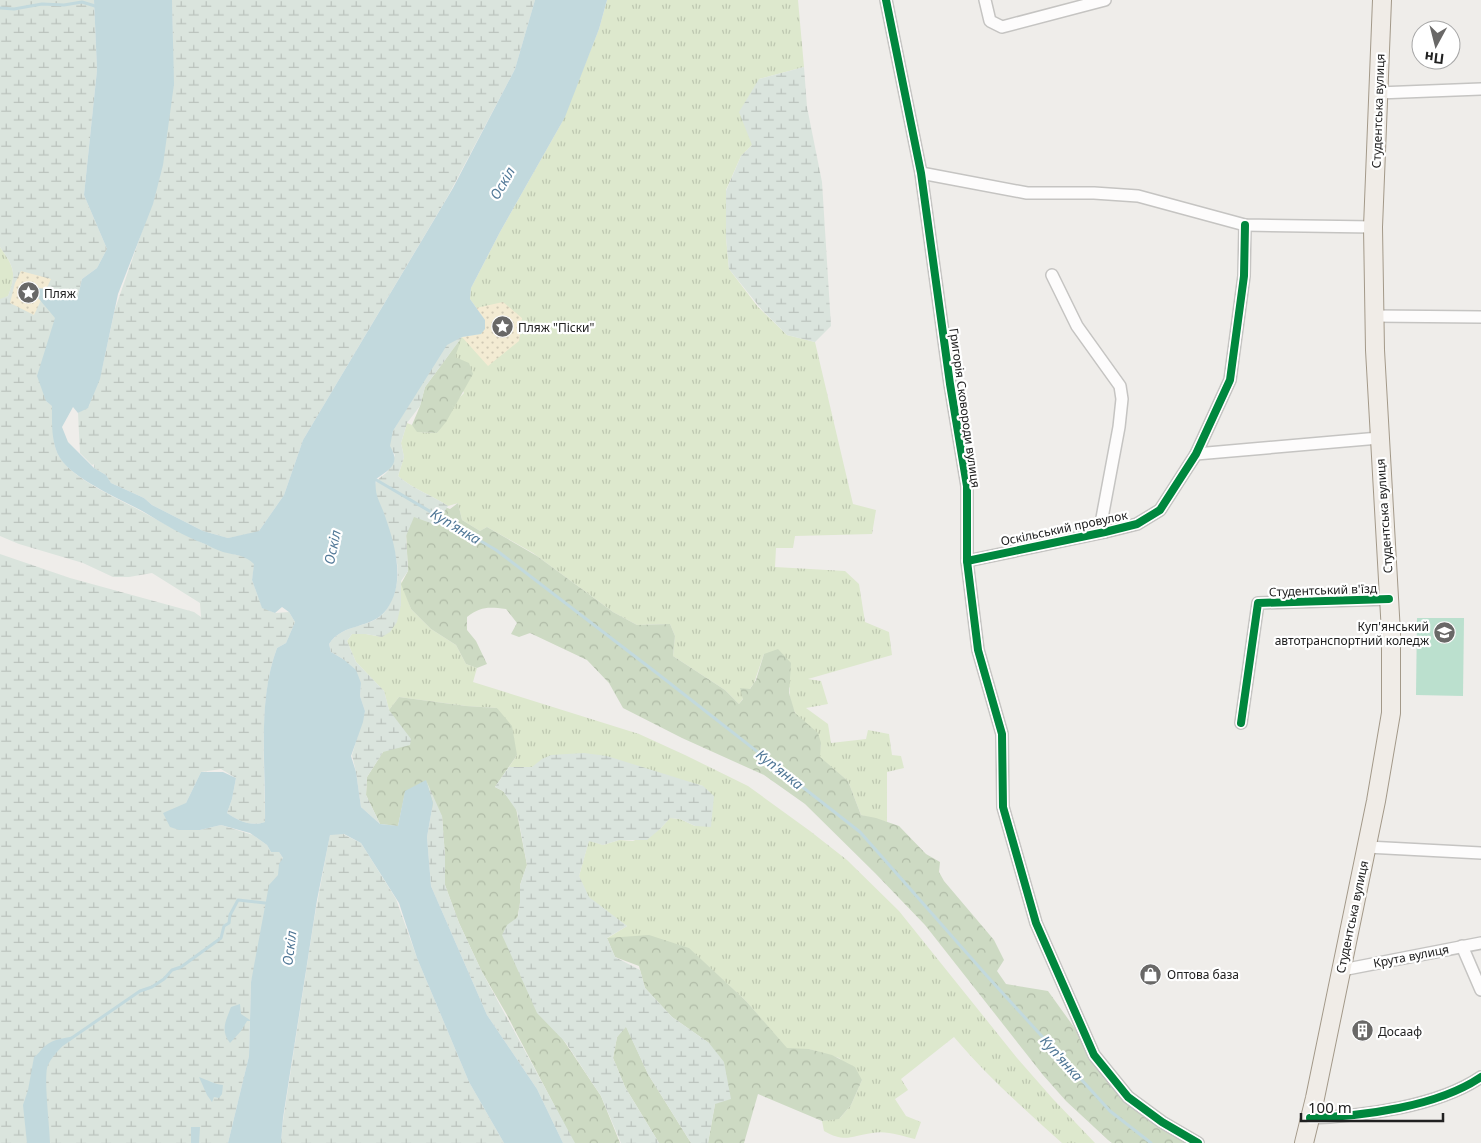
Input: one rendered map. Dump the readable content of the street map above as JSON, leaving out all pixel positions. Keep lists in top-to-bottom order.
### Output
{
  "streets": {
    "main road": ["Студентська вулиця"],
    "street": [
      "Григорія Сковороди вулиця",
      "Оскільський провулок",
      "Студентський в'їзд",
      "Крута вулиця"
    ]
  },
  "crossings": [
    ["Студентська вулиця", "Студентський в'їзд"],
    ["Студентська вулиця", "Крута вулиця"],
    ["Григорія Сковороди вулиця", "Оскільський провулок"]
  ],
  "water": ["Оскіл", "Куп'янка"],
  "places": {
    "place": ["Пляж", "Пляж \"Піски\""],
    "school or university": ["Куп'янський автотранспортний коледж"],
    "shop": ["Оптова база"],
    "building": ["Досааф"]
  },
  "scale_bar": "100 m",
  "north": "bottom"
}
